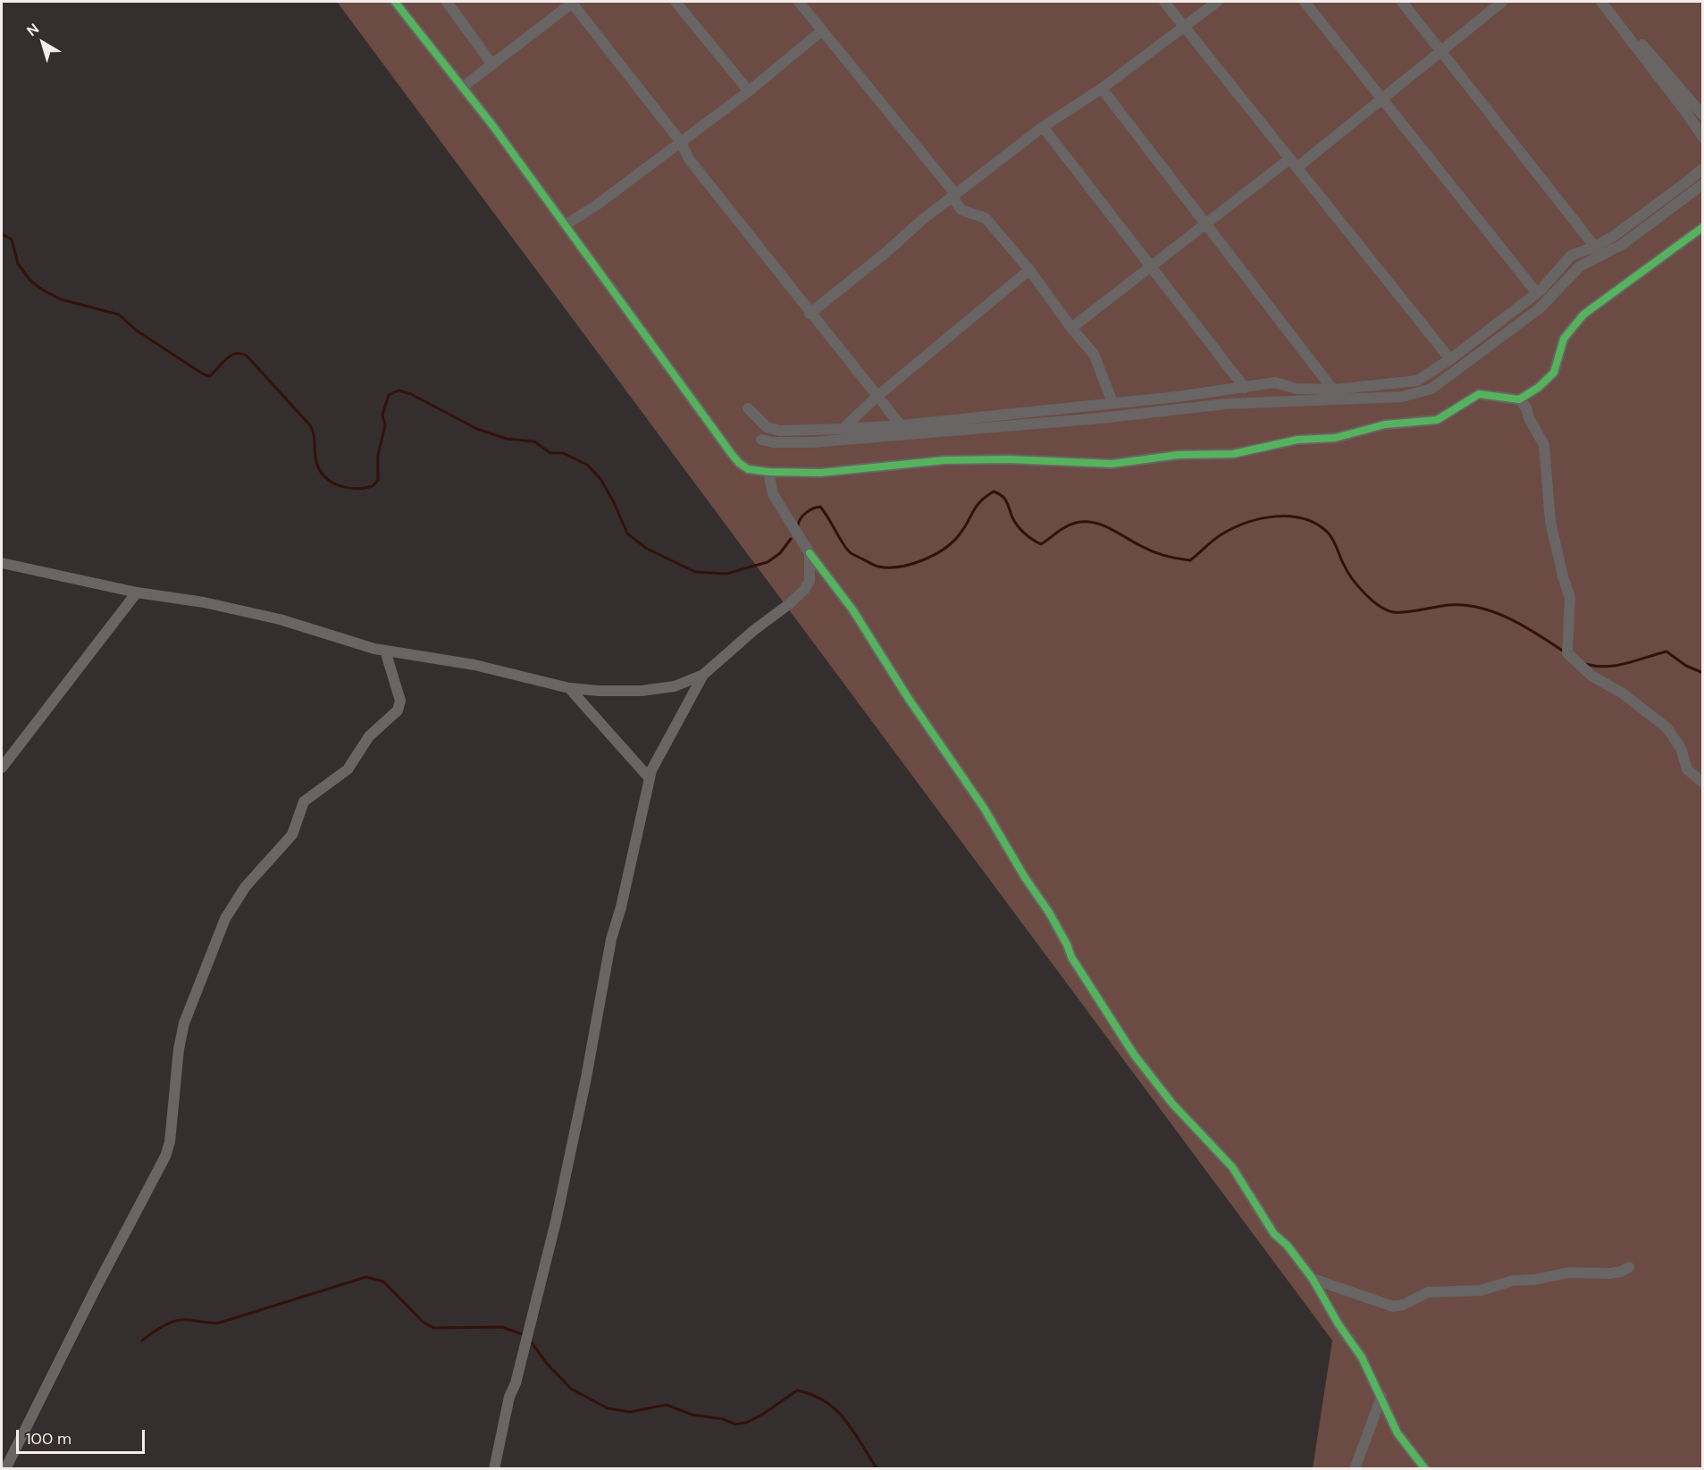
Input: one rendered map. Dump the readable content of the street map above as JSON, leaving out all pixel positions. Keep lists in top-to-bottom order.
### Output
{
  "scale_bar": "100 m",
  "north": "top left"
}
